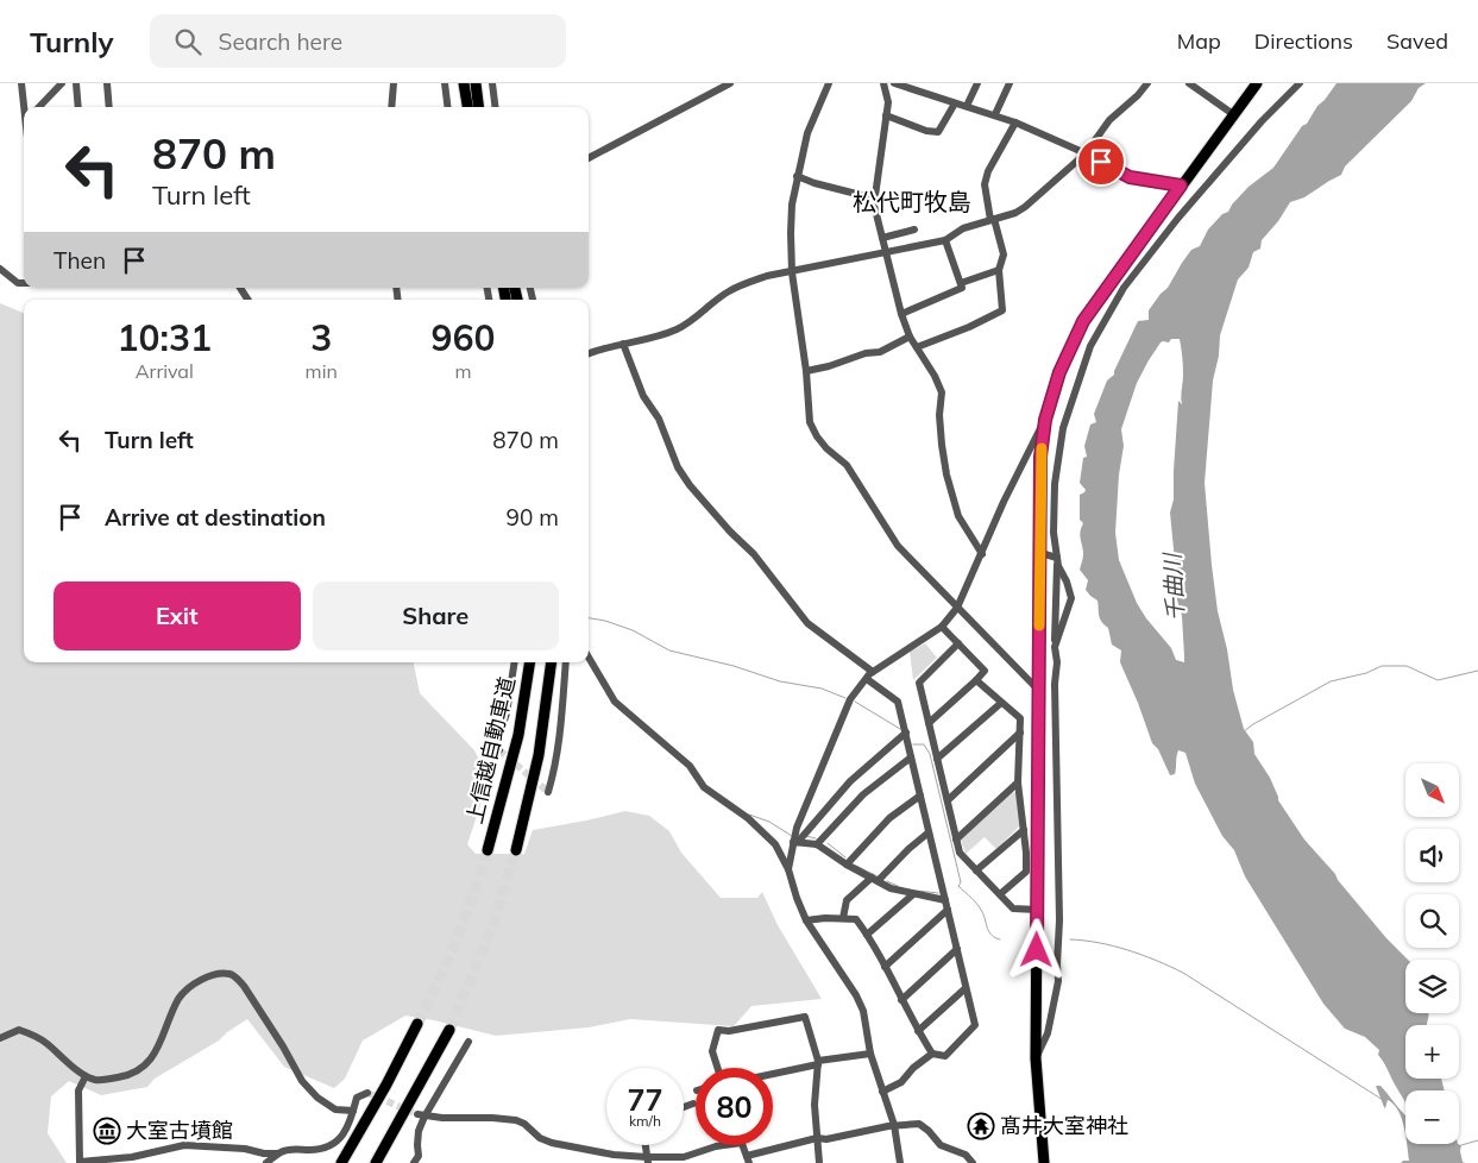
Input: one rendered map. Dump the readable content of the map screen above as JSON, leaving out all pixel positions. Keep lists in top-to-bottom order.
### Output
{
  "streets": {
    "highway": ["上信越自動車道"]
  },
  "districts": ["松代町牧島"],
  "water": ["千曲川"],
  "places": {
    "temple": ["髙井大室神社"],
    "museum": ["大室古墳館"]
  },
  "north": "bottom right",
  "page": {
    "header": "Turnly",
    "search": "Search here",
    "nav": ["Map", "Directions", "Saved"],
    "turn": ["870 m", "Turn left"],
    "then": "Then",
    "eta": [
      "10:31",
      "Arrival",
      "3",
      "min",
      "960",
      "m"
    ],
    "list": [
      {
        "name": "Turn left",
        "value": "870 m"
      },
      {
        "name": "Arrive at destination",
        "value": "90 m"
      }
    ],
    "buttons": ["Exit", "Share"],
    "map_buttons": ["+", "−"],
    "speed": "77 km/h",
    "limit": "80"
  }
}
